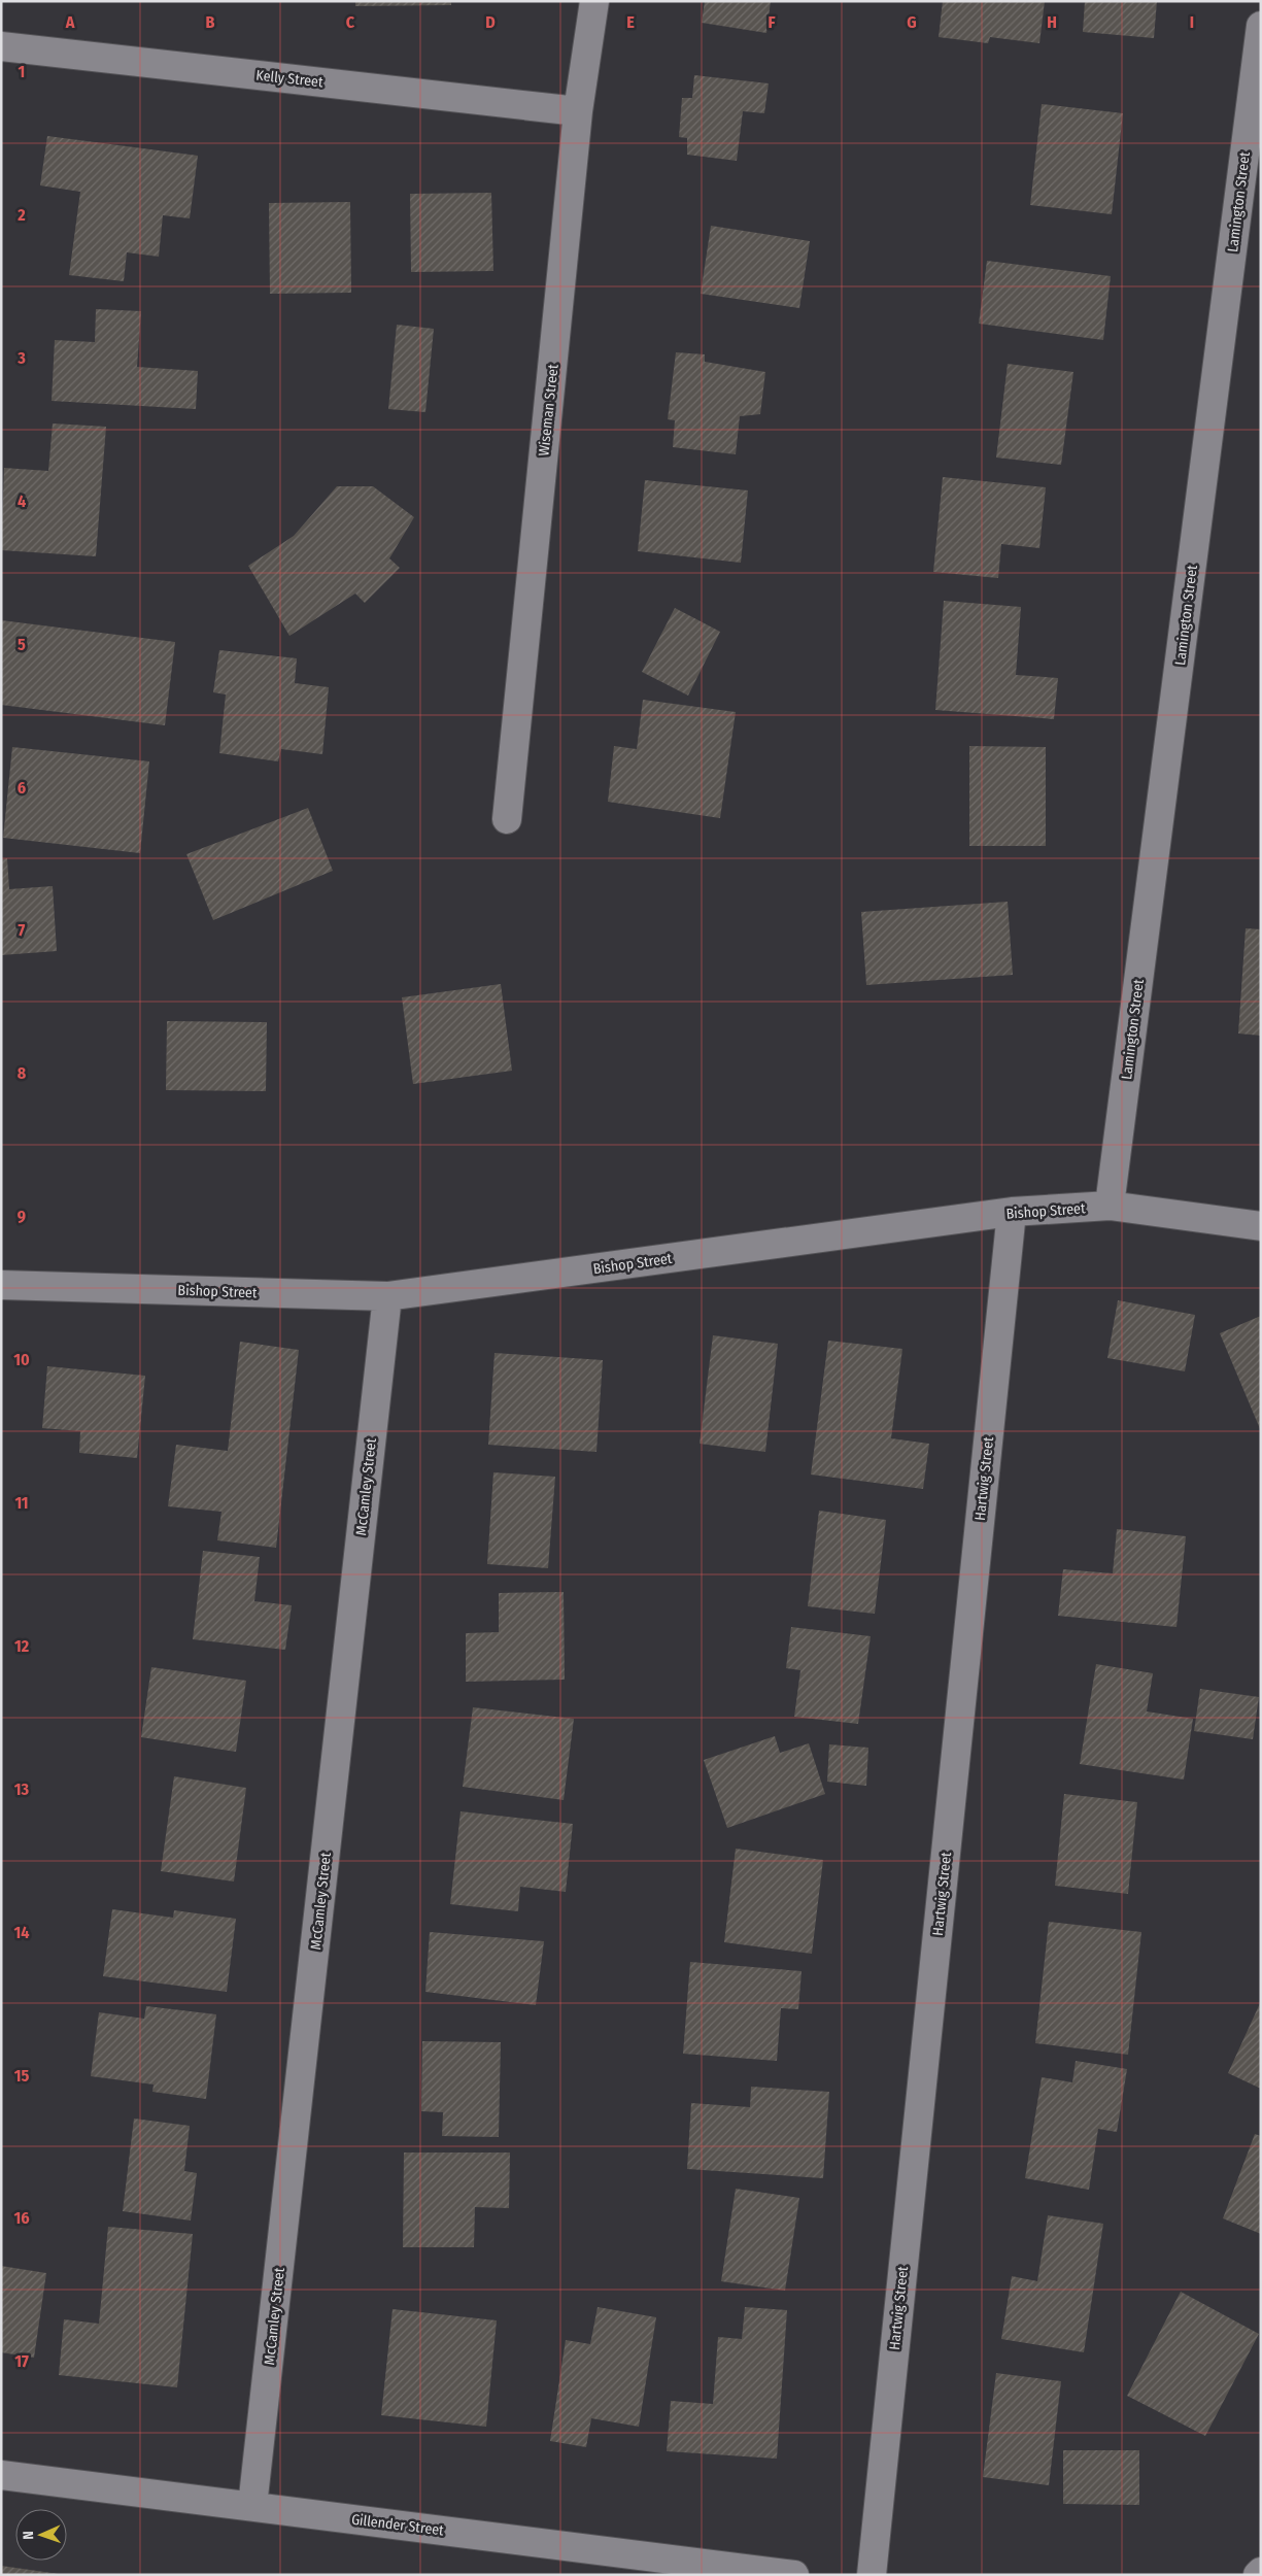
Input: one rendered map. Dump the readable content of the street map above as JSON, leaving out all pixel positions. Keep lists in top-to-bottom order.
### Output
{
  "streets": {
    "street": [
      "Kelly Street",
      "Lamington Street",
      "Wiseman Street",
      "Bishop Street",
      "Hartwig Street",
      "McCamley Street",
      "Gillender Street"
    ]
  },
  "crossings": [
    ["Kelly Street", "Wiseman Street"],
    ["Lamington Street", "Bishop Street"],
    ["Bishop Street", "Hartwig Street"],
    ["Bishop Street", "McCamley Street"],
    ["McCamley Street", "Gillender Street"]
  ],
  "north": "left",
  "grid": {
    "columns": [
      "A",
      "B",
      "C",
      "D",
      "E",
      "F",
      "G",
      "H",
      "I"
    ],
    "rows": [
      "1",
      "2",
      "3",
      "4",
      "5",
      "6",
      "7",
      "8",
      "9",
      "10",
      "11",
      "12",
      "13",
      "14",
      "15",
      "16",
      "17"
    ]
  }
}
